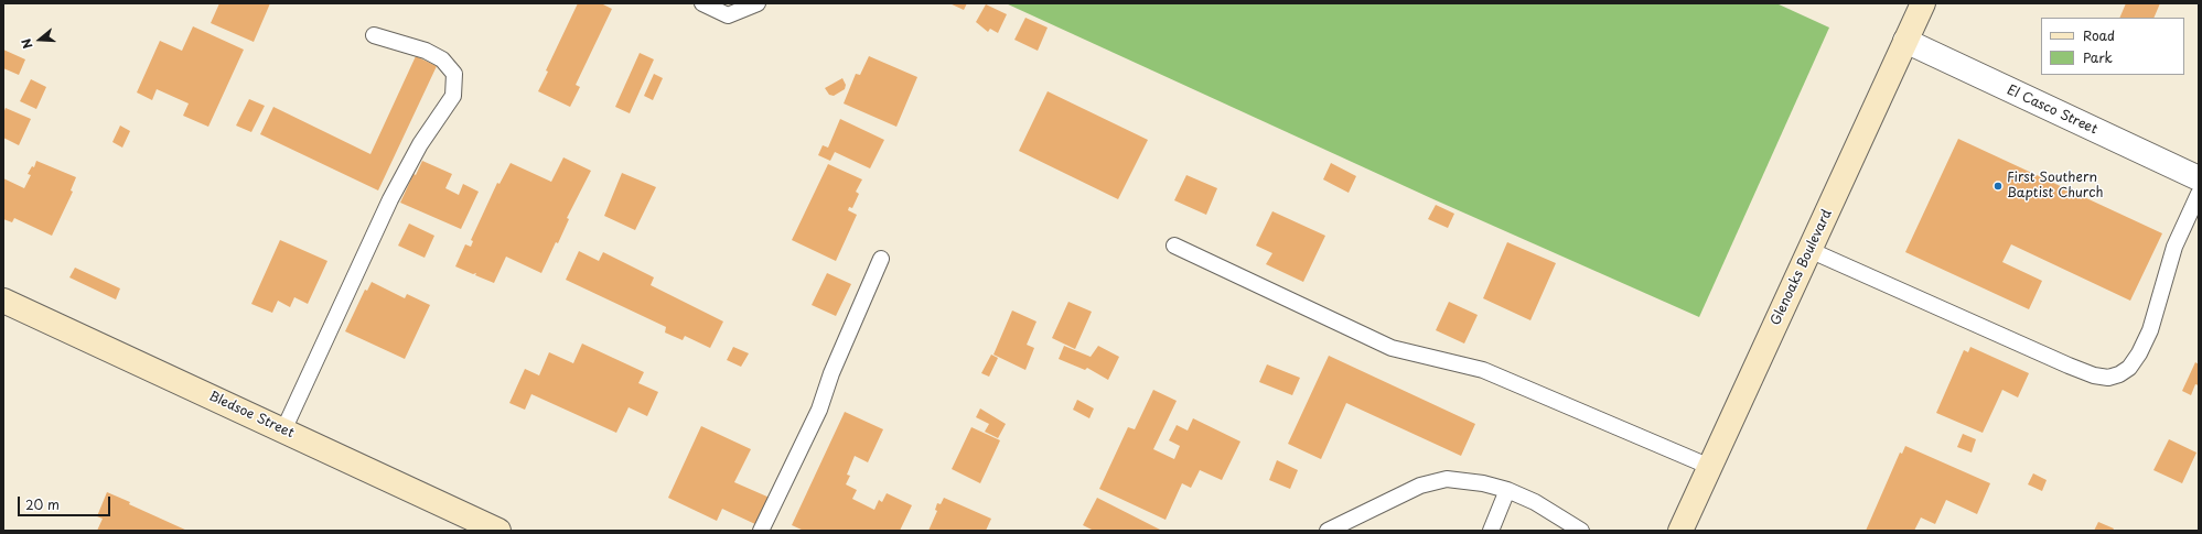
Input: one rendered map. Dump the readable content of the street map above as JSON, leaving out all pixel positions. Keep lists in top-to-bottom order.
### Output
{
  "streets": {
    "main road": ["Glenoaks Boulevard", "Bledsoe Street"],
    "street": ["El Casco Street"]
  },
  "crossings": [
    ["El Casco Street", "Glenoaks Boulevard"]
  ],
  "places": ["First Southern Baptist Church"],
  "legend": ["Road", "Park"],
  "scale_bar": "20 m",
  "north": "left"
}
